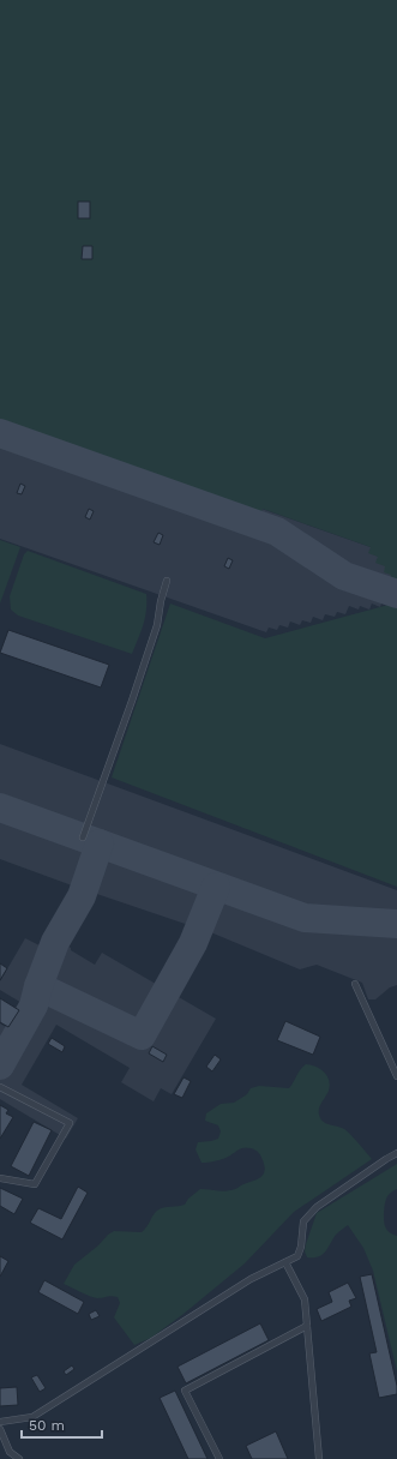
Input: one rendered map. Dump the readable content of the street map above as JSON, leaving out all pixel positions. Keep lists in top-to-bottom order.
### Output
{
  "scale_bar": "50 m"
}
